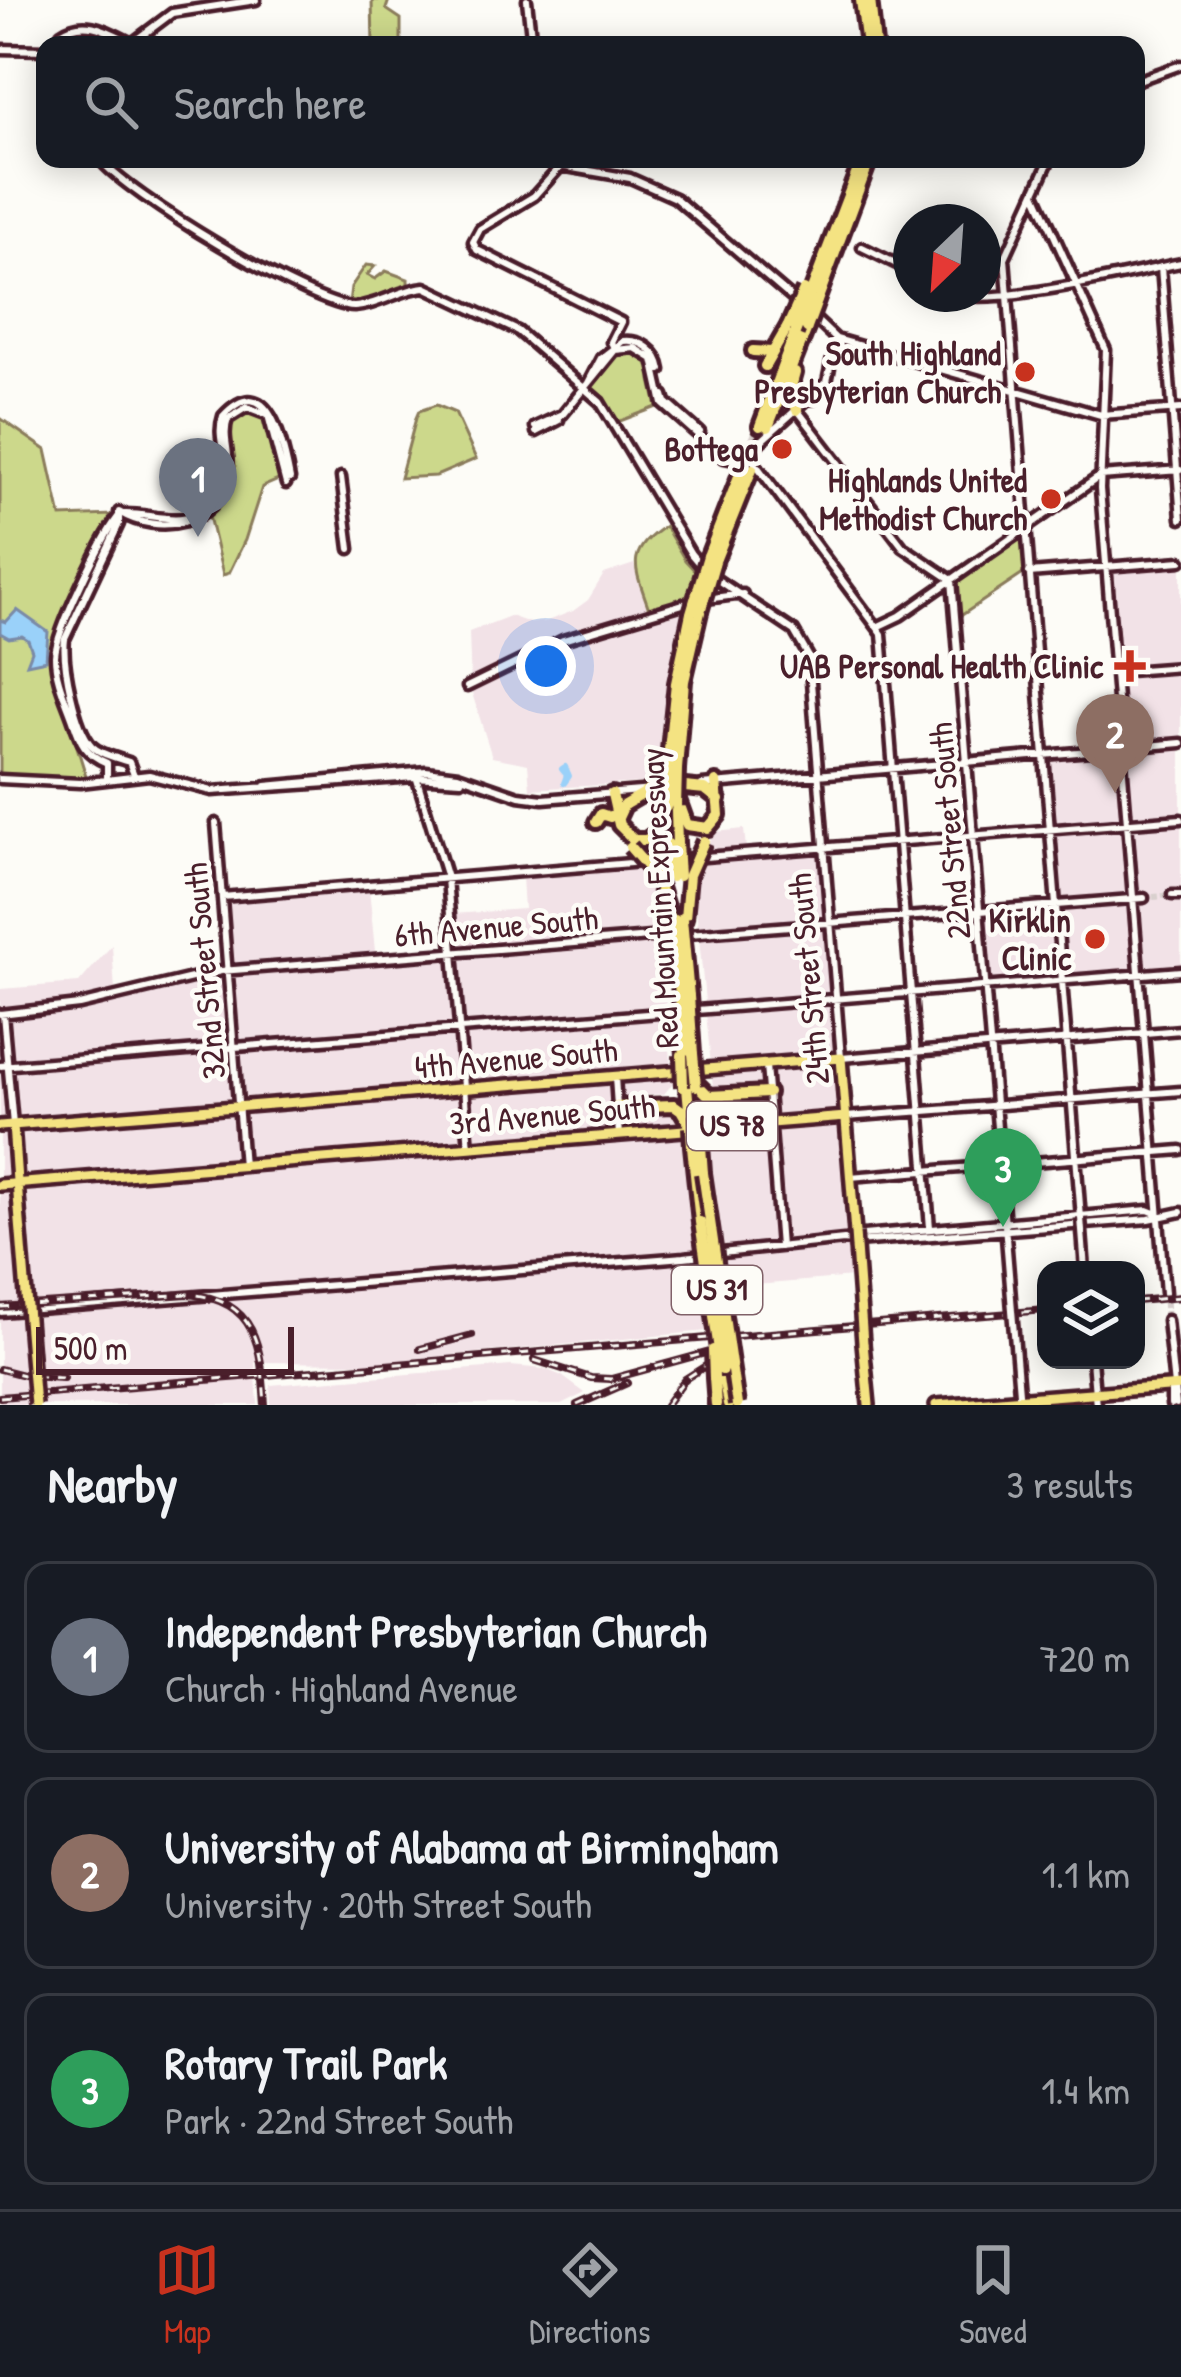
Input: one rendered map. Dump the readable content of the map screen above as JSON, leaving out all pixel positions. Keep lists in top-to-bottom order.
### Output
{
  "streets": {
    "highway": ["Red Mountain Expressway", "US 31"],
    "main road": [
      "24th Street South",
      "4th Avenue South",
      "3rd Avenue South",
      "US 78"
    ],
    "street": ["22nd Street South", "6th Avenue South", "32nd Street South"]
  },
  "crossings": [
    ["22nd Street South", "6th Avenue South"],
    ["22nd Street South", "4th Avenue South"],
    ["22nd Street South", "3rd Avenue South"],
    ["Red Mountain Expressway", "US 31"],
    ["6th Avenue South", "32nd Street South"],
    ["6th Avenue South", "24th Street South"],
    ["32nd Street South", "4th Avenue South"],
    ["32nd Street South", "3rd Avenue South"],
    ["24th Street South", "4th Avenue South"],
    ["24th Street South", "3rd Avenue South"]
  ],
  "places": {
    "other": [
      "South Highland Presbyterian Church",
      "Bottega",
      "Highlands United Methodist Church",
      "Kirklin Clinic"
    ],
    "health": ["UAB Personal Health Clinic"]
  },
  "scale_bar": "500 m",
  "north": "bottom left",
  "page": {
    "search": "Search here",
    "pins": ["1", "2", "3"],
    "scale": "500 m",
    "heading": ["Nearby", "3 results"],
    "list": [
      {
        "mark": "1",
        "name": "Independent Presbyterian Church",
        "note": "Church · Highland Avenue",
        "value": "720 m"
      },
      {
        "mark": "2",
        "name": "University of Alabama at Birmingham",
        "note": "University · 20th Street South",
        "value": "1.1 km"
      },
      {
        "mark": "3",
        "name": "Rotary Trail Park",
        "note": "Park · 22nd Street South",
        "value": "1.4 km"
      }
    ],
    "nav": ["Map", "Directions", "Saved"]
  }
}
